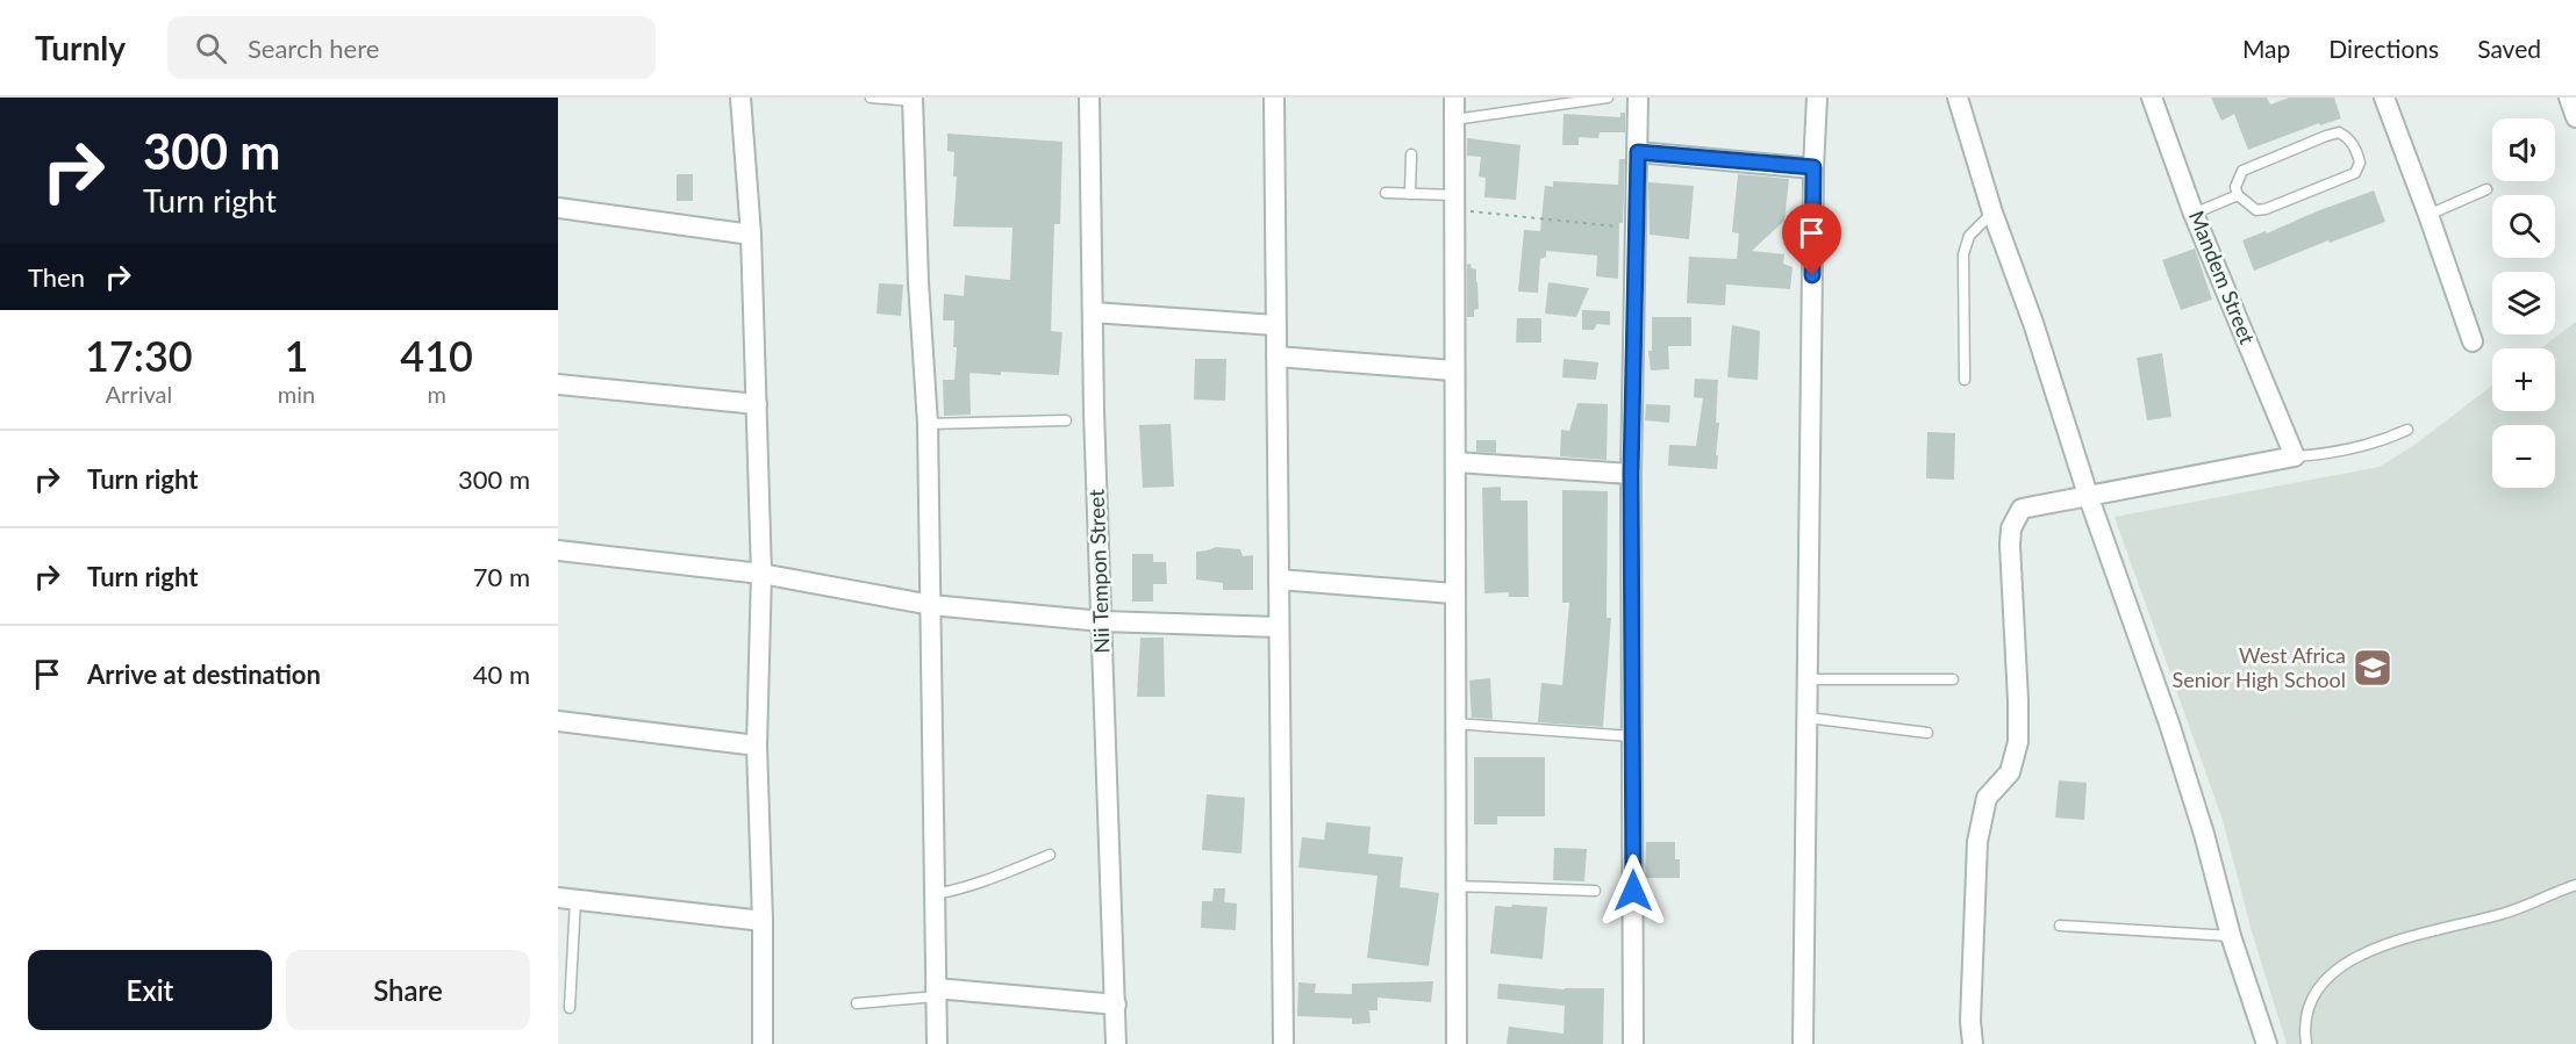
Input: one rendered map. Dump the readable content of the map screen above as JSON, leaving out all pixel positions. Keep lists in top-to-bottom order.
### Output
{
  "streets": {
    "street": ["Mandem Street", "Nii Tempon Street"]
  },
  "places": {
    "school or university": ["West Africa Senior High School"]
  },
  "page": {
    "header": "Turnly",
    "search": "Search here",
    "nav": ["Map", "Directions", "Saved"],
    "turn": ["300 m", "Turn right"],
    "map_buttons": ["+", "−"],
    "then": "Then",
    "eta": [
      "17:30",
      "Arrival",
      "1",
      "min",
      "410",
      "m"
    ],
    "list": [
      {
        "name": "Turn right",
        "value": "300 m"
      },
      {
        "name": "Turn right",
        "value": "70 m"
      },
      {
        "name": "Arrive at destination",
        "value": "40 m"
      }
    ],
    "buttons": ["Exit", "Share"]
  }
}
